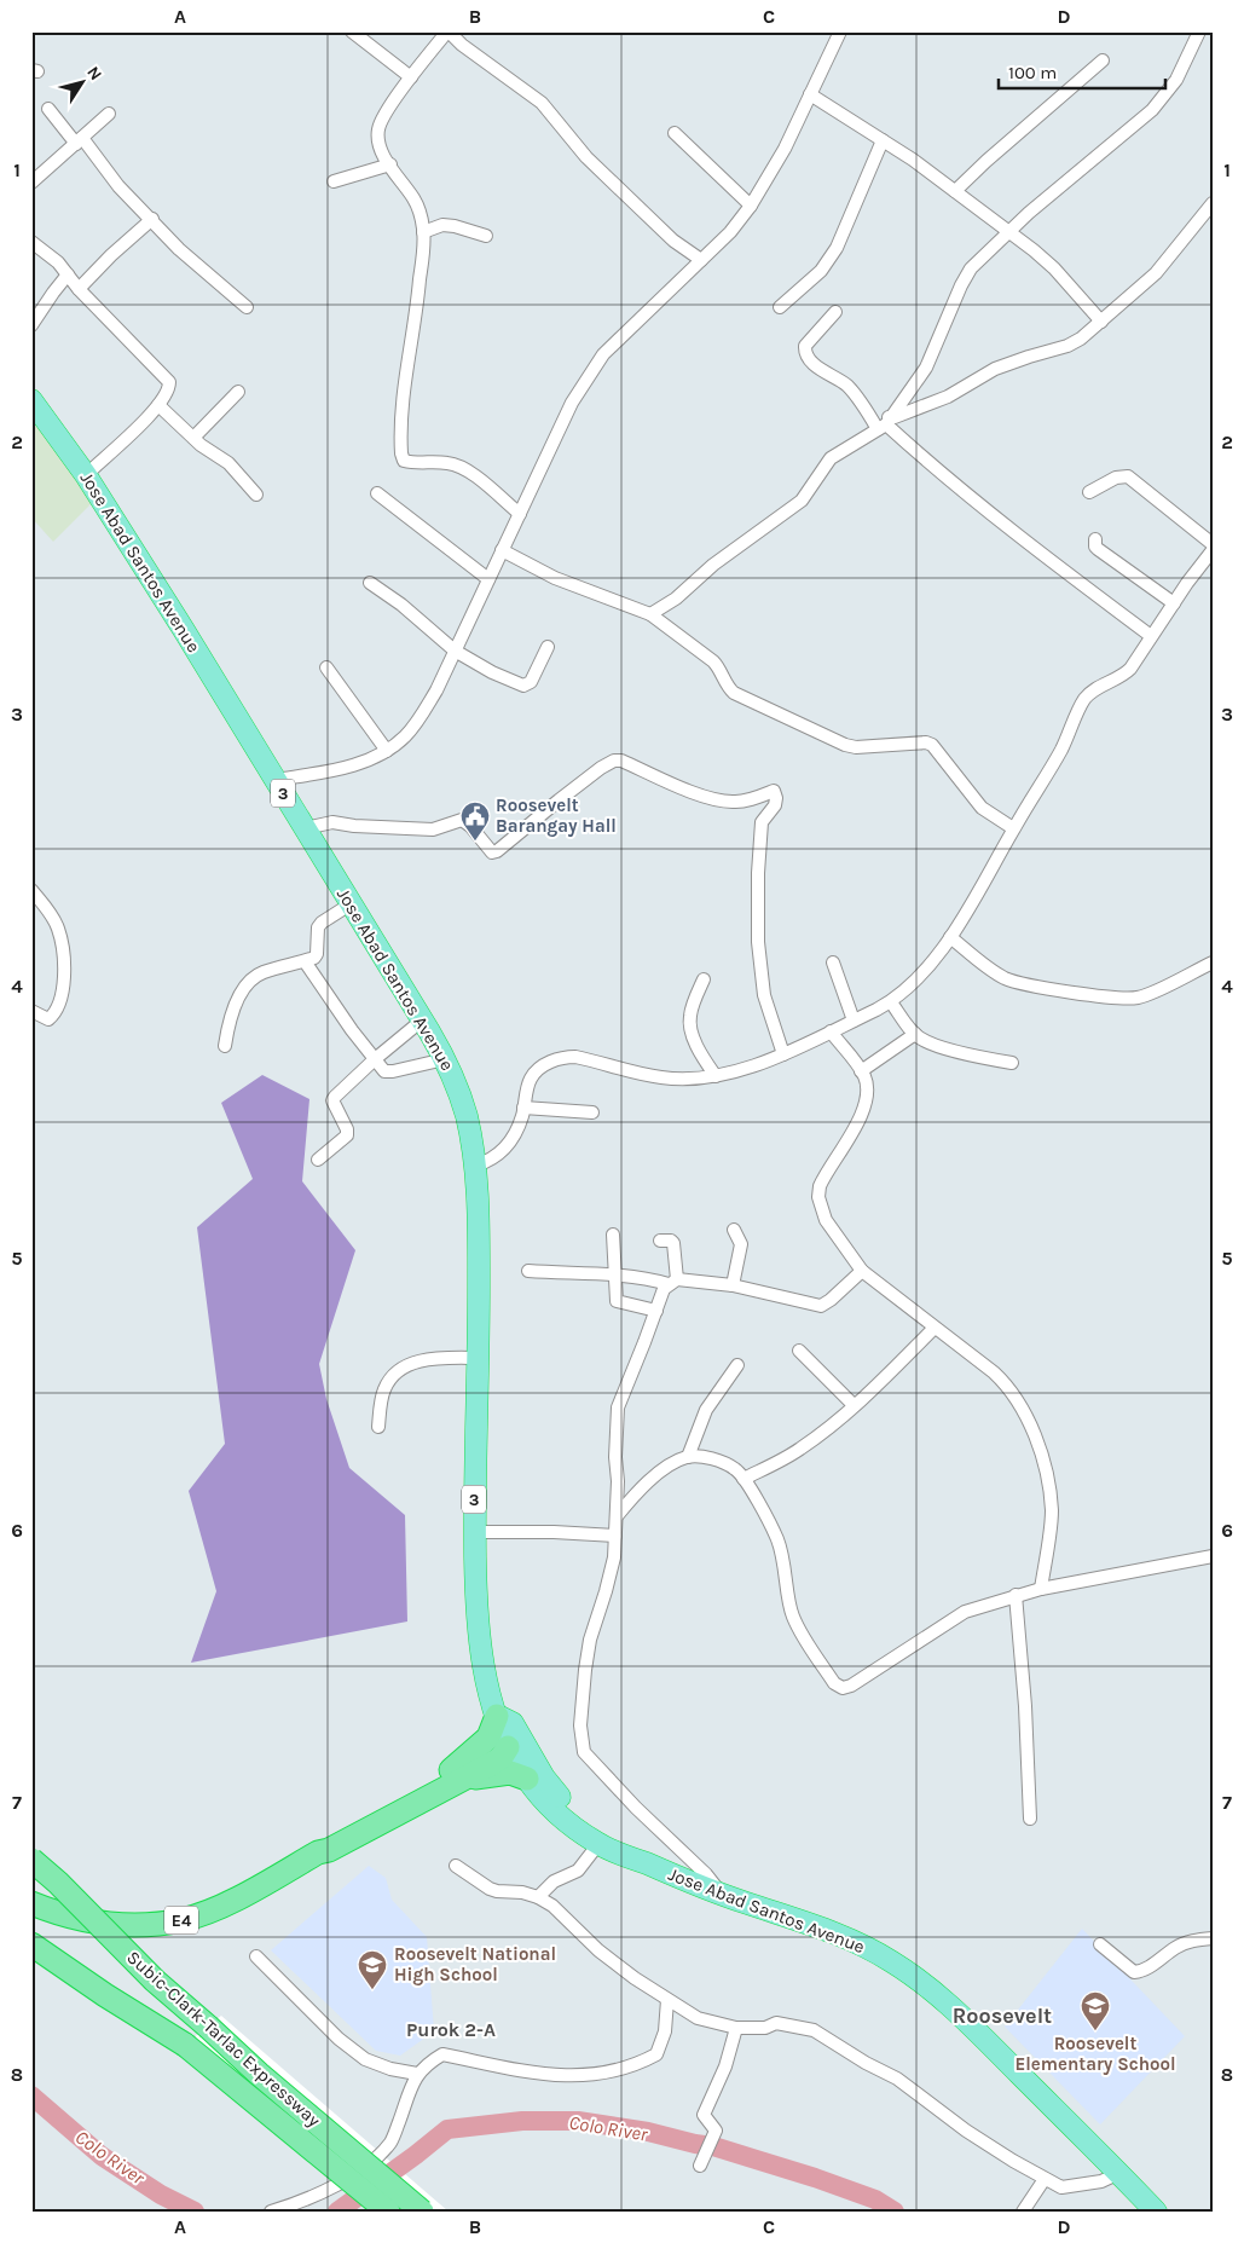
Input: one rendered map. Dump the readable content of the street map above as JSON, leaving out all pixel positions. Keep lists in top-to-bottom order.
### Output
{
  "streets": {
    "highway": [
      "Jose Abad Santos Avenue",
      "3",
      "E4",
      "Subic-Clark-Tarlac Expressway"
    ]
  },
  "crossings": [
    ["Jose Abad Santos Avenue", "E4"]
  ],
  "districts": ["Roosevelt", "Purok 2-A"],
  "water": ["Colo River"],
  "places": {
    "public building": ["Roosevelt Barangay Hall"],
    "school or university": ["Roosevelt National High School", "Roosevelt Elementary School"]
  },
  "scale_bar": "100 m",
  "north": "top right",
  "grid": {
    "columns": [
      "A",
      "B",
      "C",
      "D"
    ],
    "rows": [
      "1",
      "2",
      "3",
      "4",
      "5",
      "6",
      "7",
      "8"
    ]
  }
}
